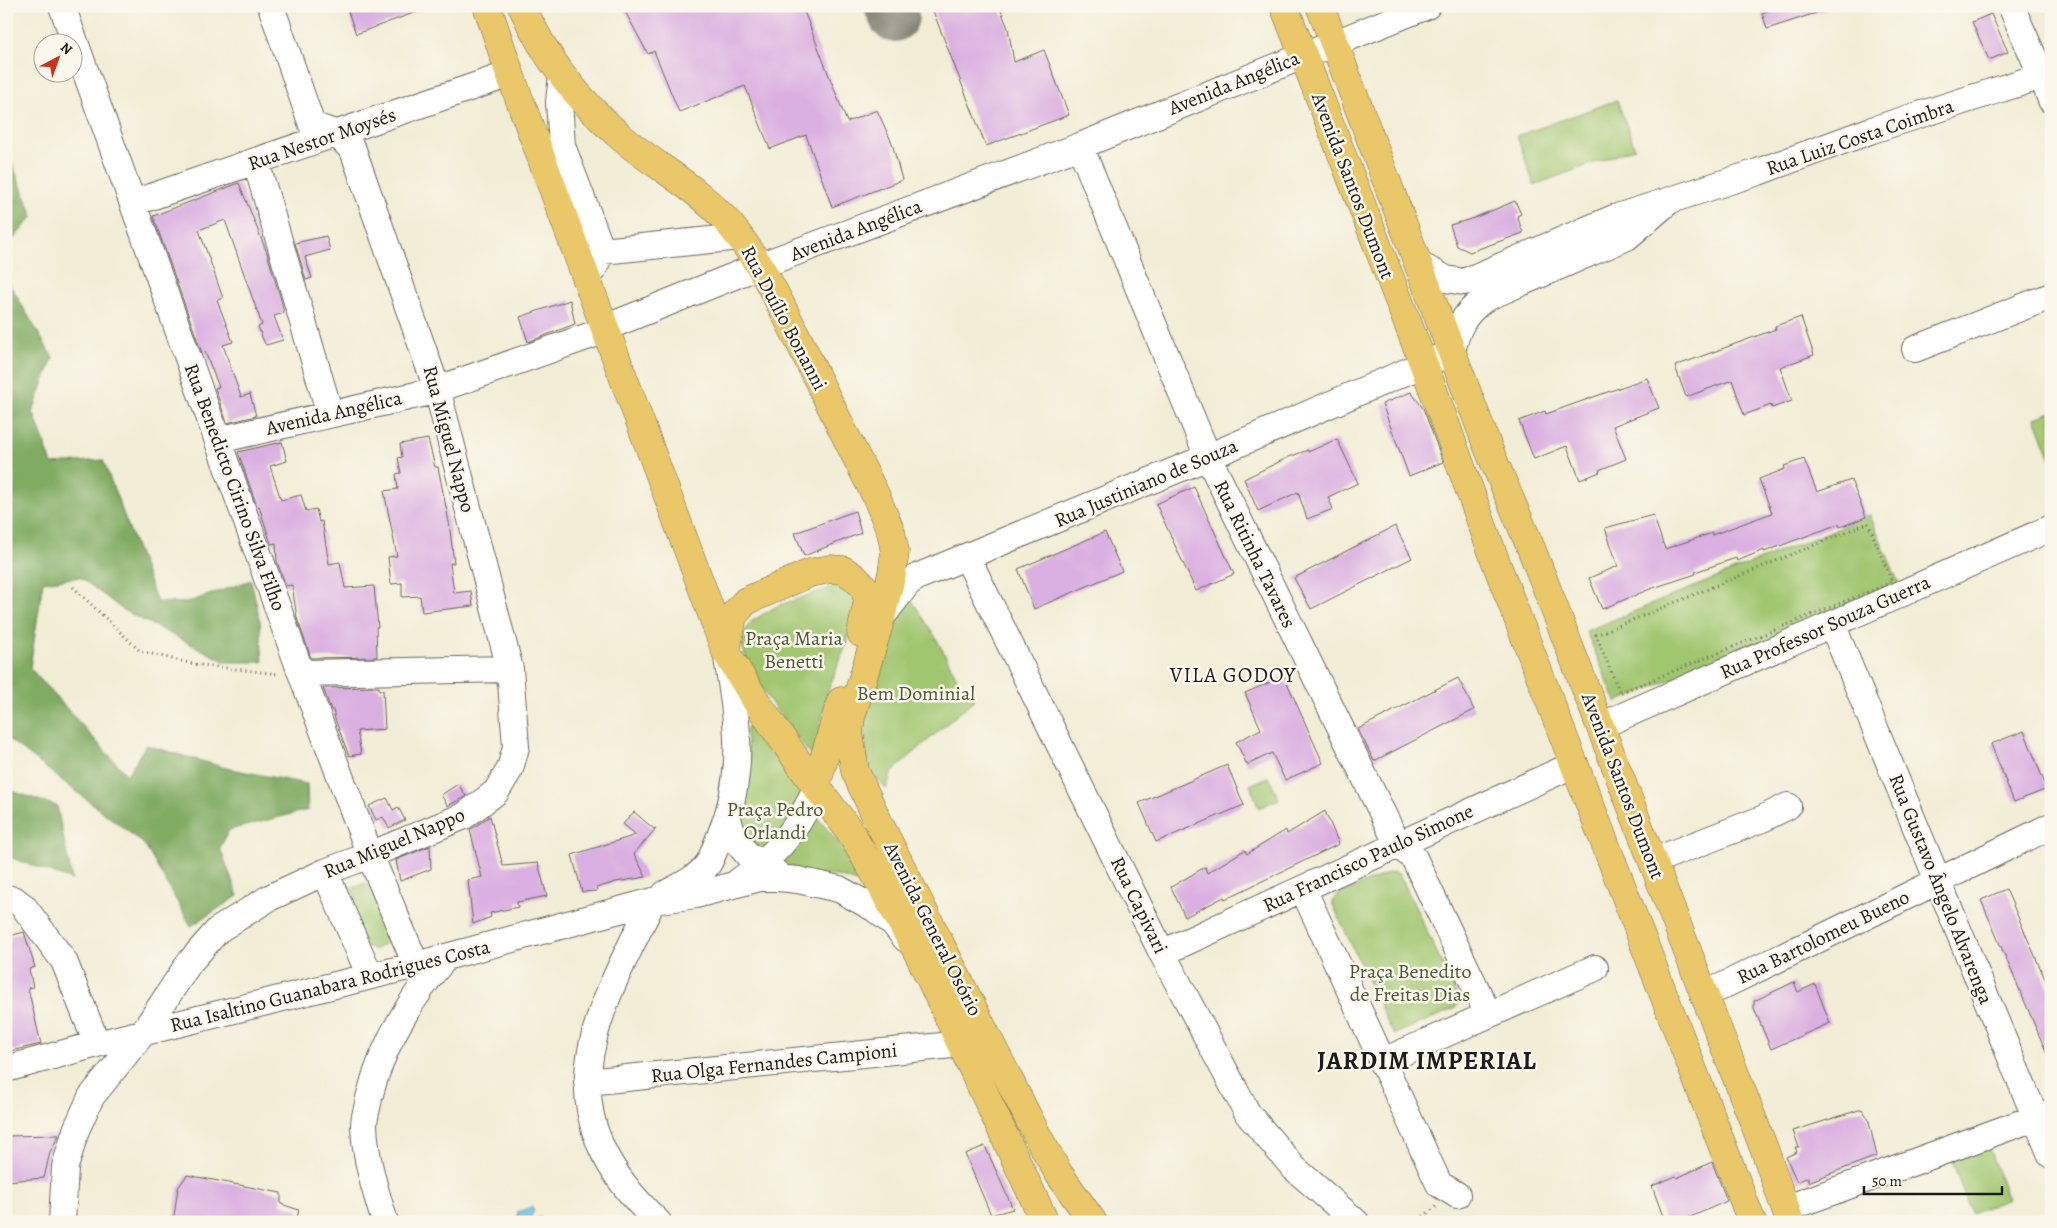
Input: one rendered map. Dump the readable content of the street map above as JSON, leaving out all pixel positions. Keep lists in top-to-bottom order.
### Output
{
  "streets": {
    "main road": ["Avenida Santos Dumont", "Rua Duílio Bonanni", "Avenida General Osório"],
    "street": [
      "Avenida Angélica",
      "Rua Luiz Costa Coimbra",
      "Rua Nestor Moysés",
      "Rua Miguel Nappo",
      "Rua Justiniano de Souza",
      "Rua Benedicto Cirino Silva Filho",
      "Rua Ritinha Tavares",
      "Rua Professor Souza Guerra",
      "Rua Francisco Paulo Simone",
      "Rua Gustavo Ângelo Alvarenga",
      "Rua Capivari",
      "Rua Bartolomeu Bueno",
      "Rua Isaltino Guanabara Rodrigues Costa",
      "Rua Olga Fernandes Campioni"
    ]
  },
  "crossings": [
    ["Avenida Angélica", "Avenida Santos Dumont"],
    ["Avenida Angélica", "Rua Duílio Bonanni"],
    ["Avenida Angélica", "Rua Miguel Nappo"],
    ["Avenida Angélica", "Rua Benedicto Cirino Silva Filho"],
    ["Avenida Angélica", "Rua Ritinha Tavares"],
    ["Avenida Angélica", "Avenida General Osório"],
    ["Rua Luiz Costa Coimbra", "Avenida Santos Dumont"],
    ["Rua Nestor Moysés", "Rua Miguel Nappo"],
    ["Rua Nestor Moysés", "Rua Benedicto Cirino Silva Filho"],
    ["Rua Nestor Moysés", "Avenida General Osório"],
    ["Avenida Santos Dumont", "Rua Justiniano de Souza"],
    ["Avenida Santos Dumont", "Rua Professor Souza Guerra"],
    ["Avenida Santos Dumont", "Rua Francisco Paulo Simone"],
    ["Avenida Santos Dumont", "Rua Bartolomeu Bueno"],
    ["Rua Duílio Bonanni", "Rua Justiniano de Souza"],
    ["Rua Duílio Bonanni", "Avenida General Osório"],
    ["Rua Miguel Nappo", "Rua Benedicto Cirino Silva Filho"],
    ["Rua Miguel Nappo", "Rua Isaltino Guanabara Rodrigues Costa"],
    ["Rua Justiniano de Souza", "Rua Ritinha Tavares"],
    ["Rua Justiniano de Souza", "Rua Capivari"],
    ["Rua Justiniano de Souza", "Avenida General Osório"],
    ["Rua Benedicto Cirino Silva Filho", "Rua Isaltino Guanabara Rodrigues Costa"],
    ["Rua Ritinha Tavares", "Rua Francisco Paulo Simone"],
    ["Rua Professor Souza Guerra", "Rua Gustavo Ângelo Alvarenga"],
    ["Rua Francisco Paulo Simone", "Rua Capivari"],
    ["Rua Gustavo Ângelo Alvarenga", "Rua Bartolomeu Bueno"],
    ["Avenida General Osório", "Rua Isaltino Guanabara Rodrigues Costa"],
    ["Avenida General Osório", "Rua Olga Fernandes Campioni"]
  ],
  "districts": ["VILA GODOY", "JARDIM IMPERIAL"],
  "parks": [
    "Praça Maria Benetti",
    "Bem Dominial",
    "Praça Pedro Orlandi",
    "Praça Benedito de Freitas Dias"
  ],
  "scale_bar": "50 m",
  "north": "top right"
}
